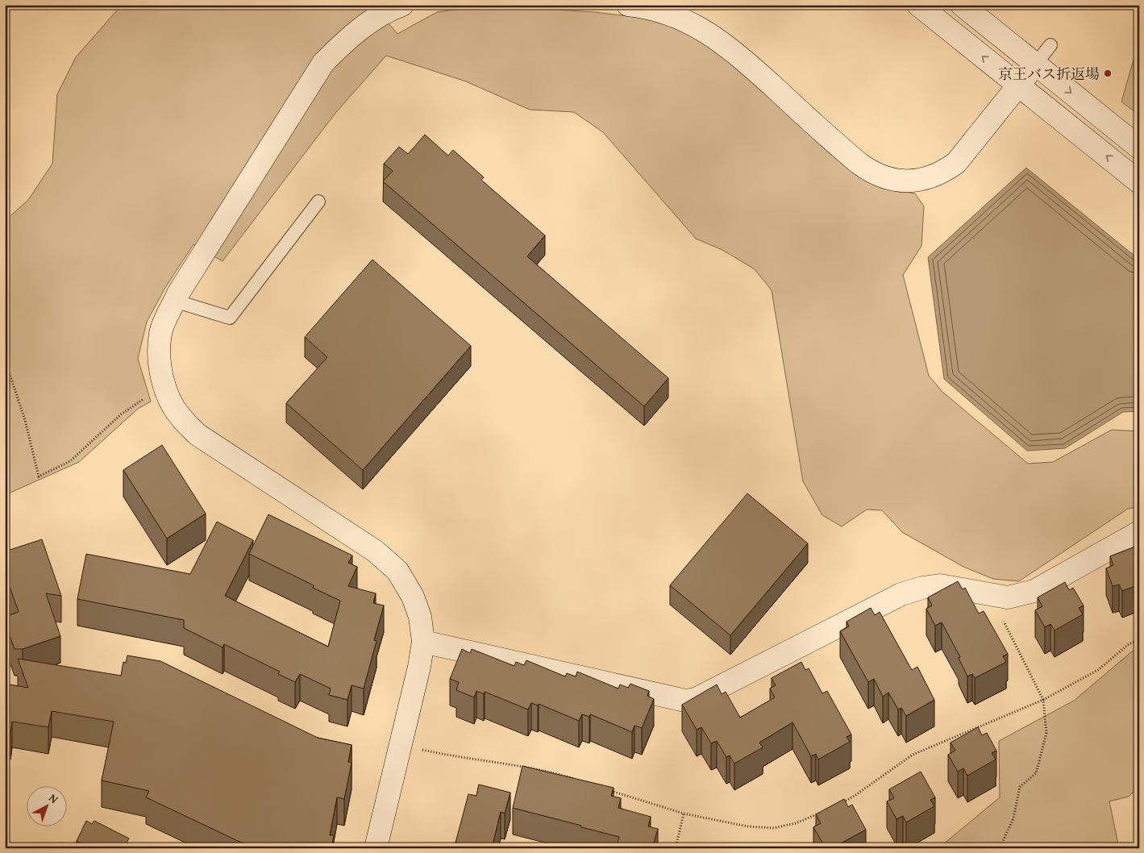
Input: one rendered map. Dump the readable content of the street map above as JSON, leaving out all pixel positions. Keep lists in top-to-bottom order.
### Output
{
  "places": ["京王バス折返場"],
  "north": "top right"
}
